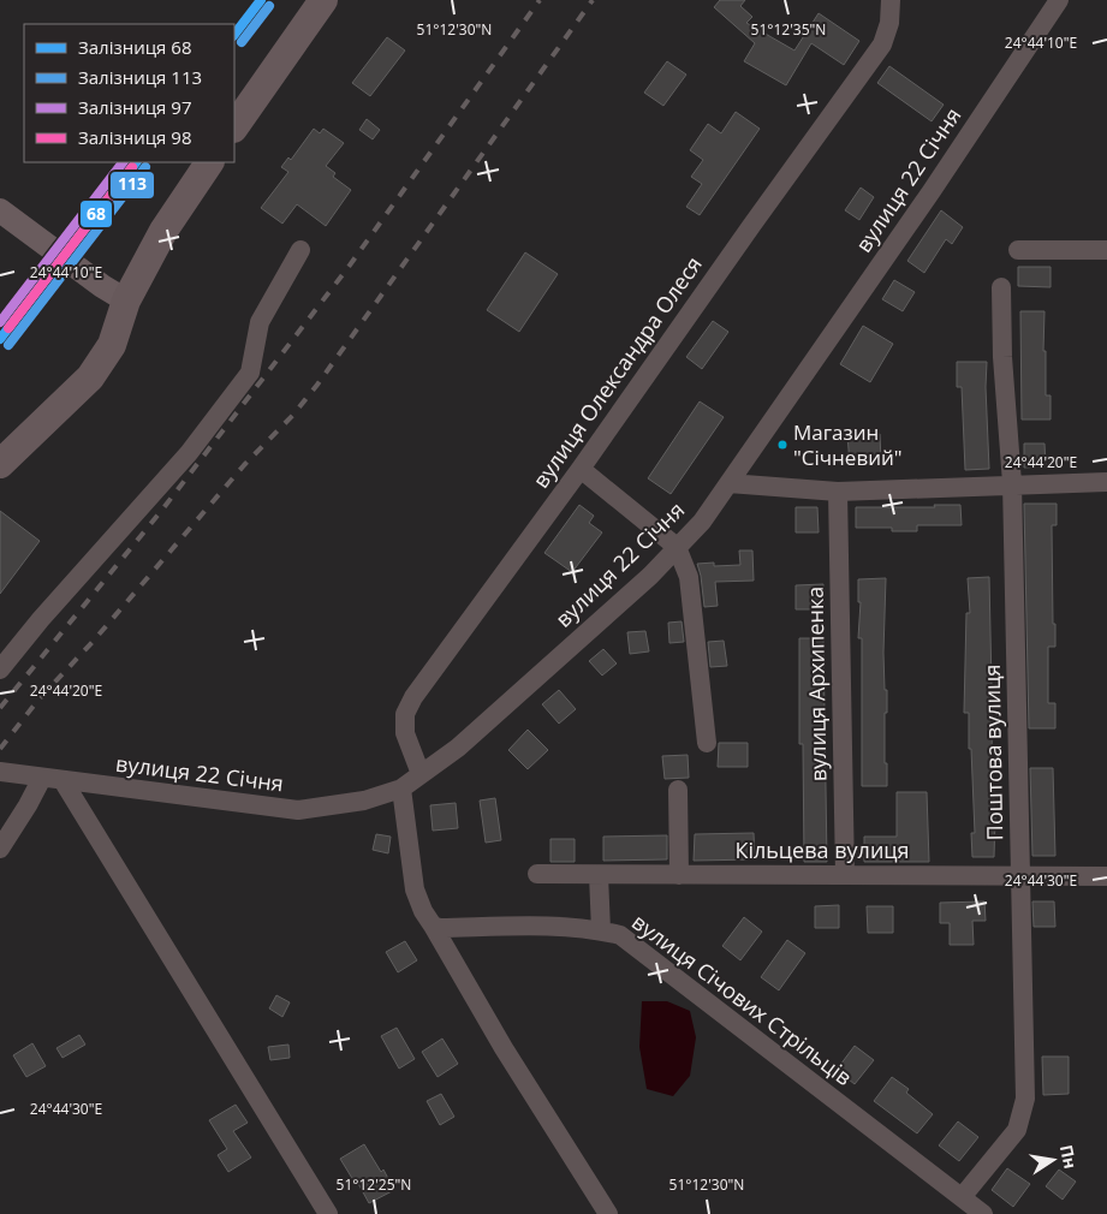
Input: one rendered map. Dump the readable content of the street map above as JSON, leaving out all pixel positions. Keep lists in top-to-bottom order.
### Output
{
  "streets": {
    "street": [
      "вулиця 22 Січня",
      "вулиця Олександра Олеся",
      "вулиця Архипенка",
      "Поштова вулиця",
      "Кільцева вулиця",
      "вулиця Січових Стрільців"
    ]
  },
  "crossings": [
    ["вулиця 22 Січня", "вулиця Олександра Олеся"],
    ["вулиця Архипенка", "Кільцева вулиця"],
    ["Поштова вулиця", "Кільцева вулиця"],
    ["Поштова вулиця", "вулиця Січових Стрільців"]
  ],
  "places": ["Магазин \"Січневий\""],
  "lines": [
    "rail line 68",
    "rail line 113",
    "rail line 97",
    "rail line 98"
  ],
  "legend": [
    "Залізниця 68",
    "Залізниця 113",
    "Залізниця 97",
    "Залізниця 98"
  ],
  "north": "right",
  "coordinates": [
    "51°12'30\"N",
    "51°12'35\"N",
    "24°44'10\"E",
    "24°44'20\"E",
    "24°44'30\"E",
    "51°12'25\"N"
  ]
}
